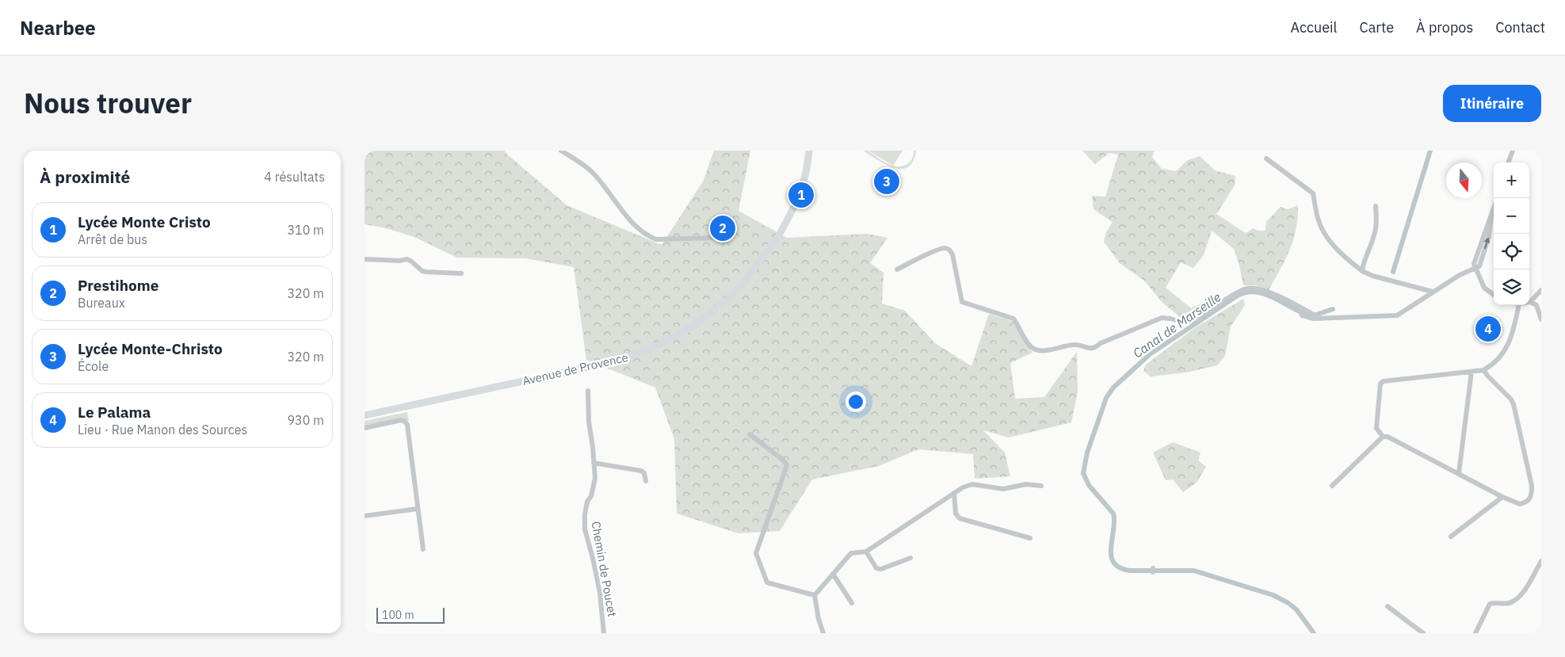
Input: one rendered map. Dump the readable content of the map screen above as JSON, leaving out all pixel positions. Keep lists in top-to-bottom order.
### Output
{
  "streets": {
    "main road": ["Avenue de Provence"],
    "street": ["Chemin de Poucet"]
  },
  "water": ["Canal de Marseille"],
  "scale_bar": "100 m",
  "north": "bottom",
  "page": {
    "header": "Nearbee",
    "nav": [
      "Accueil",
      "Carte",
      "À propos",
      "Contact"
    ],
    "title": "Nous trouver",
    "buttons": "Itinéraire",
    "heading": ["À proximité", "4 résultats"],
    "map_buttons": ["+", "−"],
    "pins": [
      "3",
      "1",
      "2",
      "4"
    ],
    "list": [
      {
        "mark": "1",
        "name": "Lycée Monte Cristo",
        "note": "Arrêt de bus",
        "value": "310 m"
      },
      {
        "mark": "2",
        "name": "Prestihome",
        "note": "Bureaux",
        "value": "320 m"
      },
      {
        "mark": "3",
        "name": "Lycée Monte-Christo",
        "note": "École",
        "value": "320 m"
      },
      {
        "mark": "4",
        "name": "Le Palama",
        "note": "Lieu · Rue Manon des Sources",
        "value": "930 m"
      }
    ],
    "scale": "100 m"
  }
}
